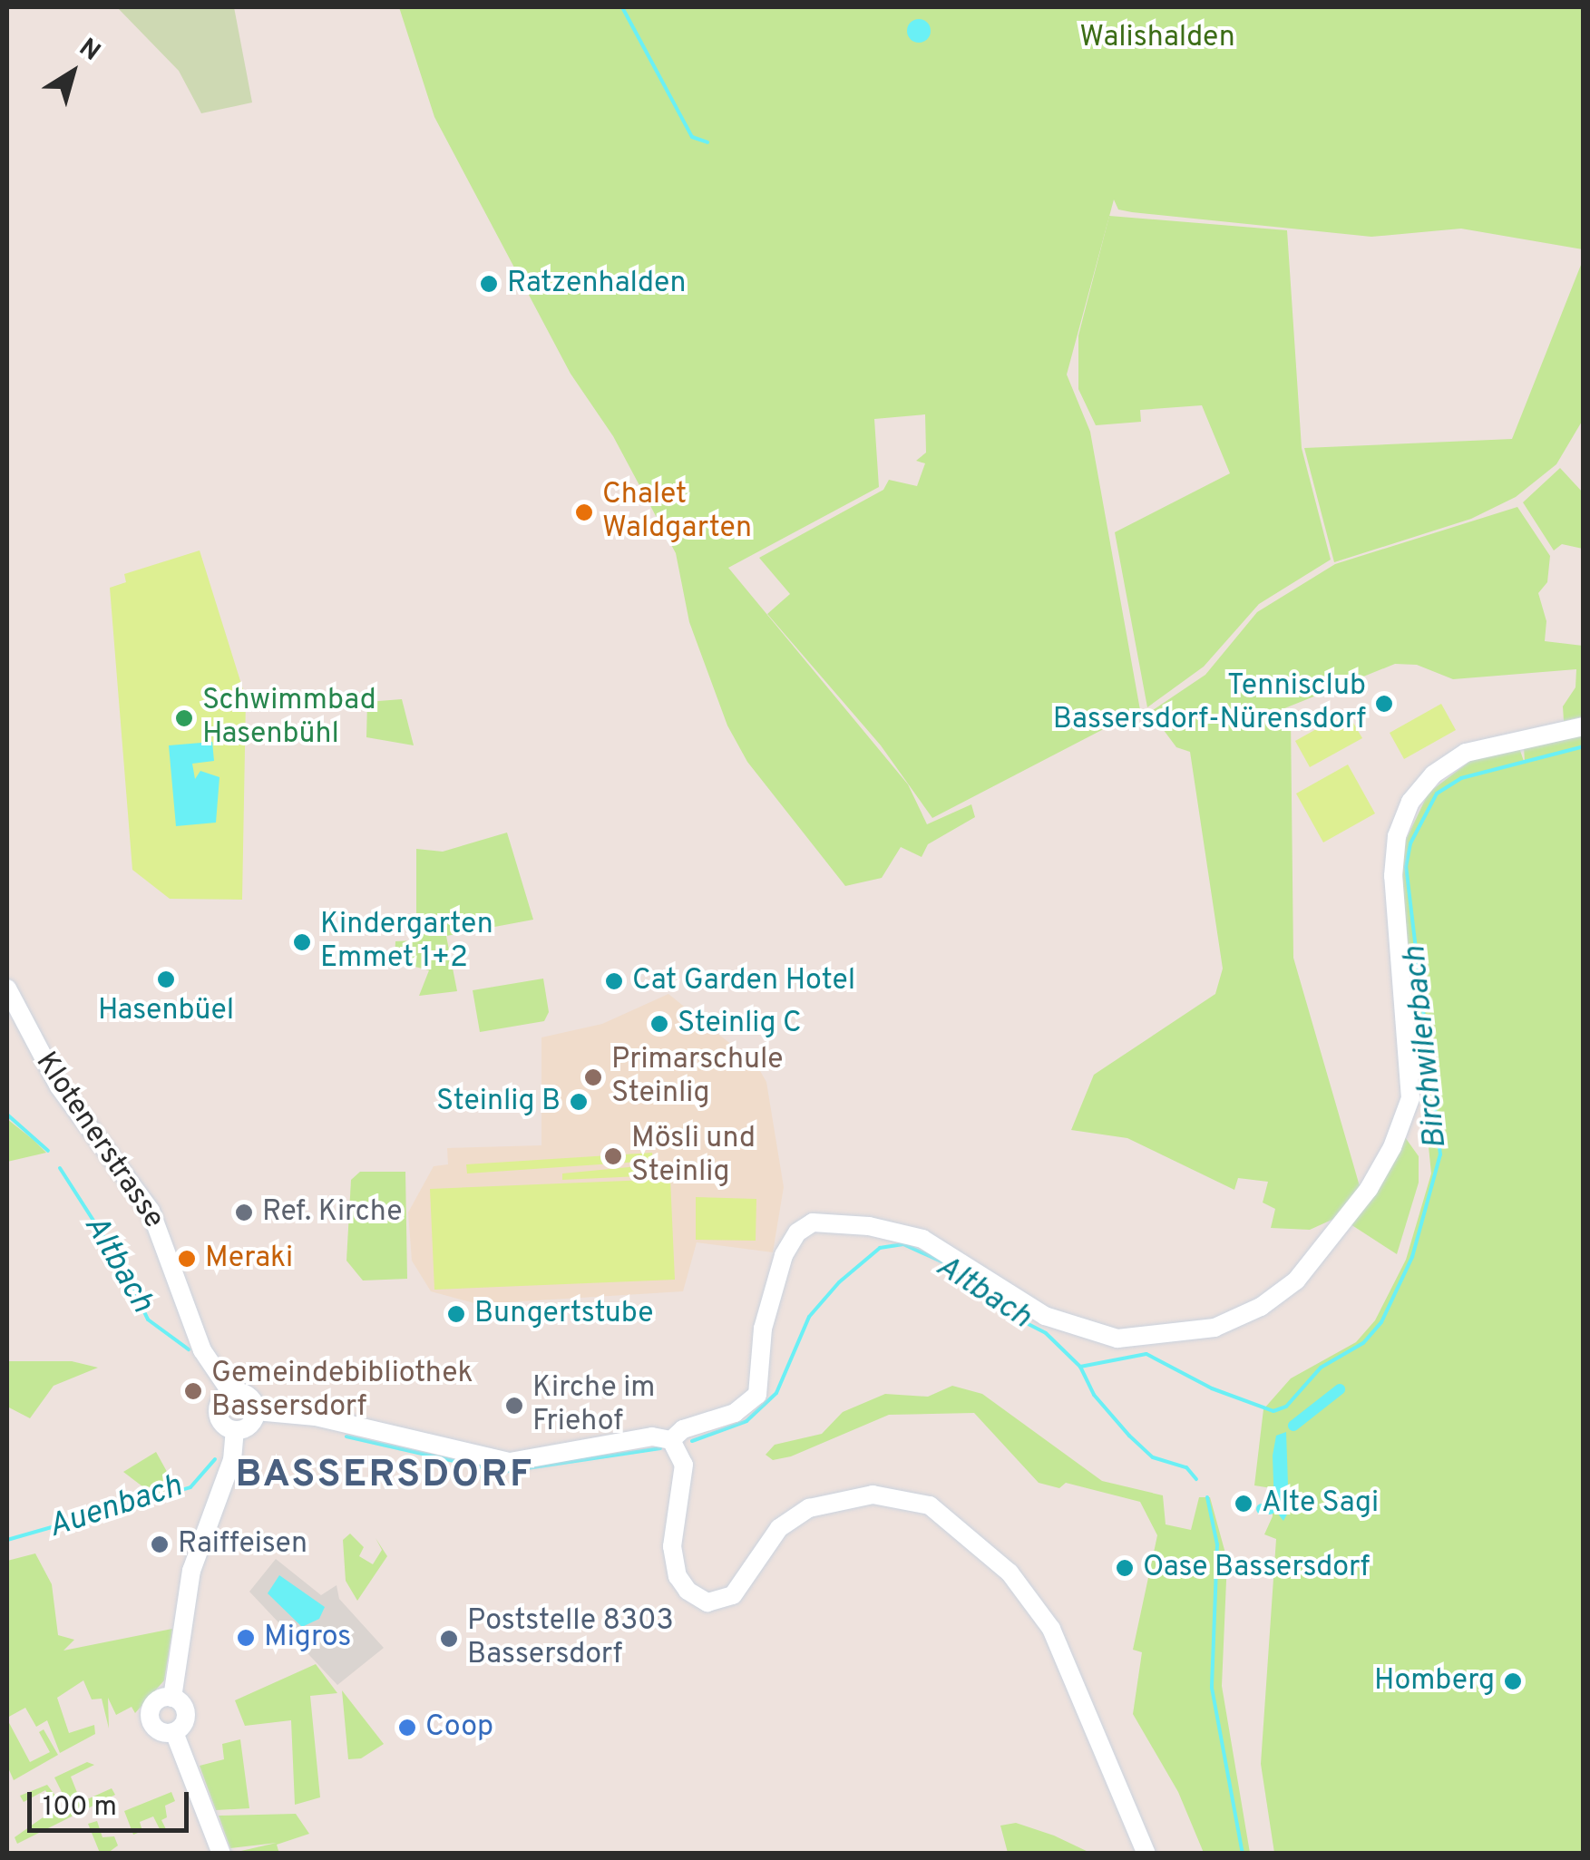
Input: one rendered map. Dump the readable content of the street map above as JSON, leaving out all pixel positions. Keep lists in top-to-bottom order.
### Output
{
  "streets": {
    "main road": ["Klotenerstrasse"]
  },
  "districts": ["BASSERSDORF"],
  "water": ["Birchwilerbach", "Altbach", "Auenbach"],
  "parks": ["Walishalden"],
  "places": [
    "Ratzenhalden",
    "Chalet Waldgarten",
    "Tennisclub Bassersdorf-Nürensdorf",
    "Schwimmbad Hasenbühl",
    "Kindergarten Emmet 1+2",
    "Hasenbüel",
    "Cat Garden Hotel",
    "Steinlig C",
    "Primarschule Steinlig",
    "Steinlig B",
    "Mösli und Steinlig",
    "Ref. Kirche",
    "Meraki",
    "Bungertstube",
    "Gemeindebibliothek Bassersdorf",
    "Kirche im Friehof",
    "Alte Sagi",
    "Raiffeisen",
    "Oase Bassersdorf",
    "Migros",
    "Poststelle 8303 Bassersdorf",
    "Homberg",
    "Coop"
  ],
  "scale_bar": "100 m",
  "north": "top right"
}
